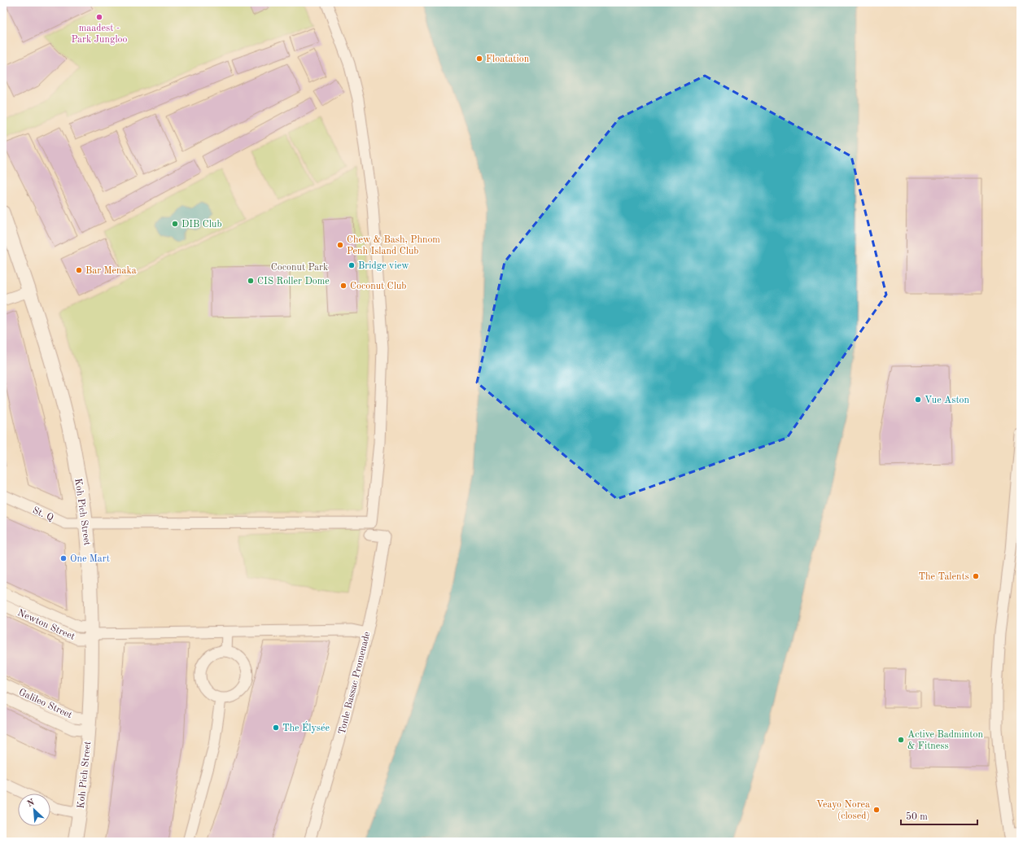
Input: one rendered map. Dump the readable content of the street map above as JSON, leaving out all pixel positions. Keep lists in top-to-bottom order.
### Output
{
  "streets": {
    "main road": ["Koh Pich Street"],
    "street": [
      "St. Q",
      "Newton Street",
      "Tonle Bassac Promenade",
      "Galileo Street"
    ]
  },
  "crossings": [
    ["Koh Pich Street", "St. Q"],
    ["Koh Pich Street", "Newton Street"],
    ["Koh Pich Street", "Galileo Street"]
  ],
  "parks": ["Coconut Park"],
  "places": [
    "maadest - Park Jungloo",
    "Floatation",
    "DIB Club",
    "Chew & Bash, Phnom Penh Island Club",
    "Bridge view",
    "Bar Menaka",
    "CIS Roller Dome",
    "Coconut Club",
    "Vue Aston",
    "One Mart",
    "The Talents",
    "The Élysée",
    "Active Badminton & Fitness",
    "Veayo Norea (closed)"
  ],
  "scale_bar": "50 m",
  "north": "top left"
}
